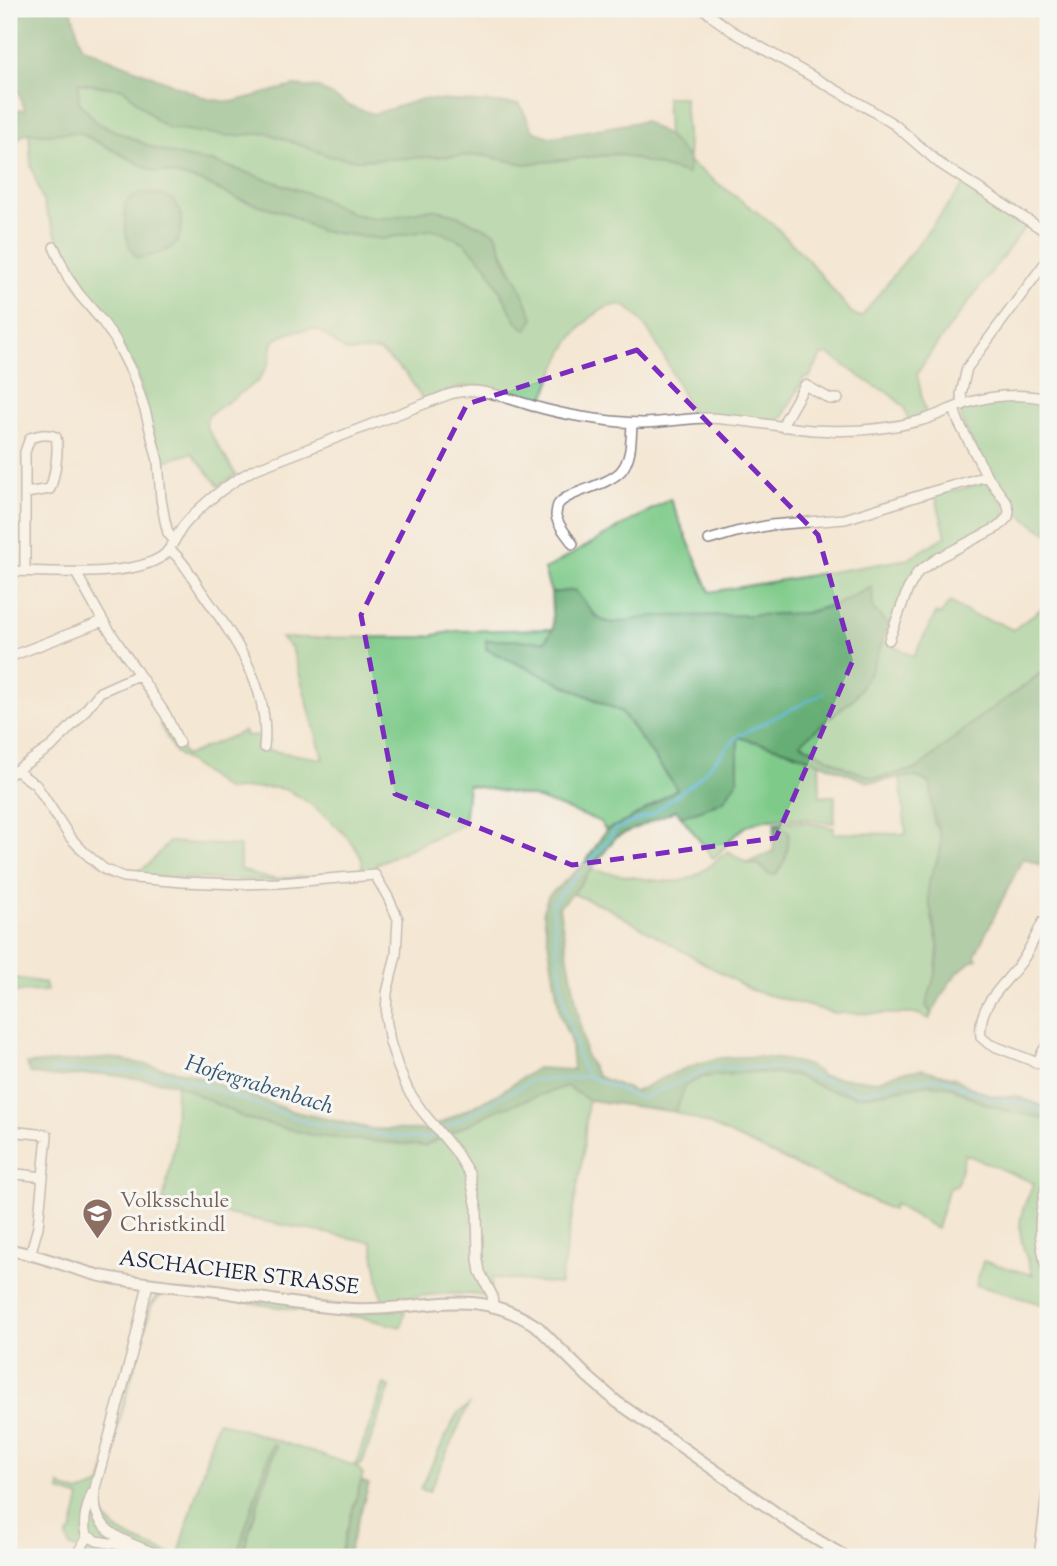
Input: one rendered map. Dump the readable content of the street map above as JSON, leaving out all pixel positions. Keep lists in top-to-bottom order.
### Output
{
  "streets": {
    "street": ["ASCHACHER STRASSE"]
  },
  "water": ["Hofergrabenbach"],
  "places": {
    "school or university": ["Volksschule Christkindl"]
  }
}
